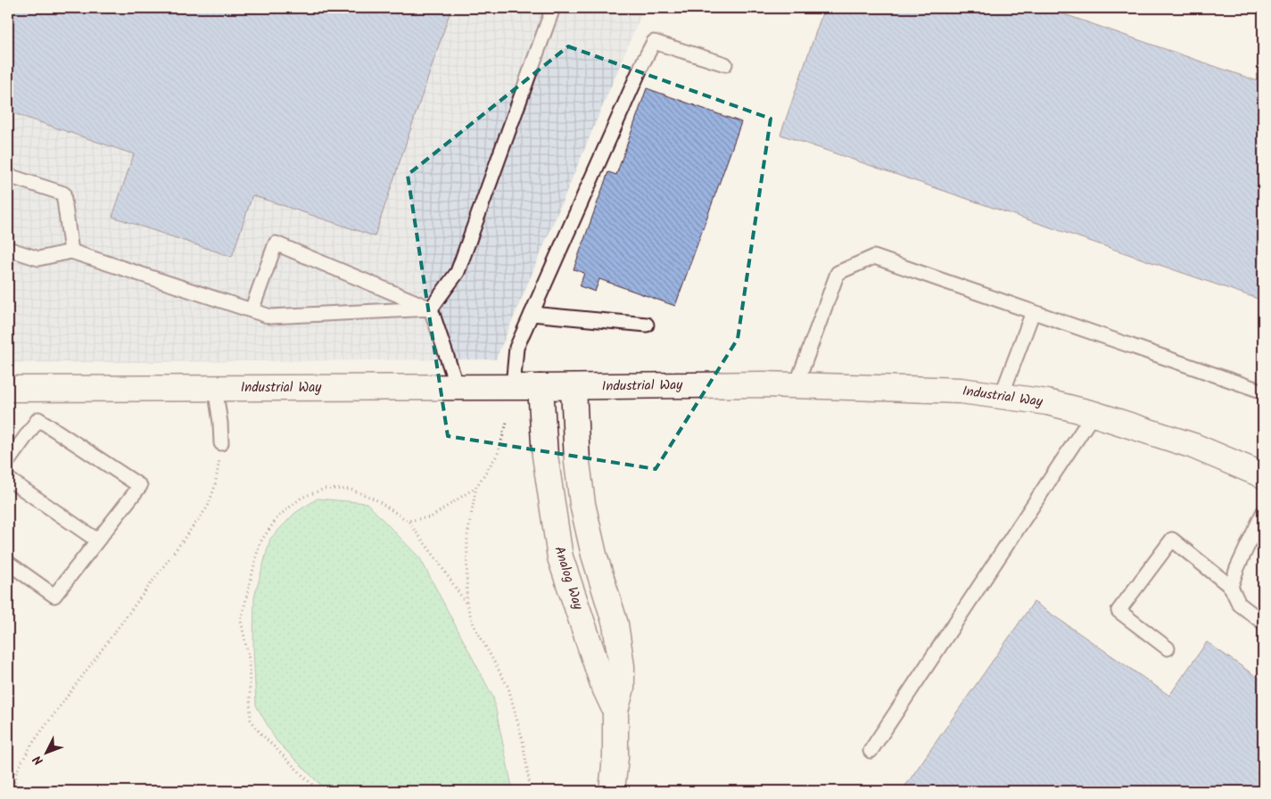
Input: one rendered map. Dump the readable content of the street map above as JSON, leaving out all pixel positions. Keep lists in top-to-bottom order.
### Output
{
  "streets": {
    "street": ["Industrial Way", "Analog Way"]
  },
  "crossings": [
    ["Industrial Way", "Analog Way"]
  ],
  "north": "bottom left"
}
